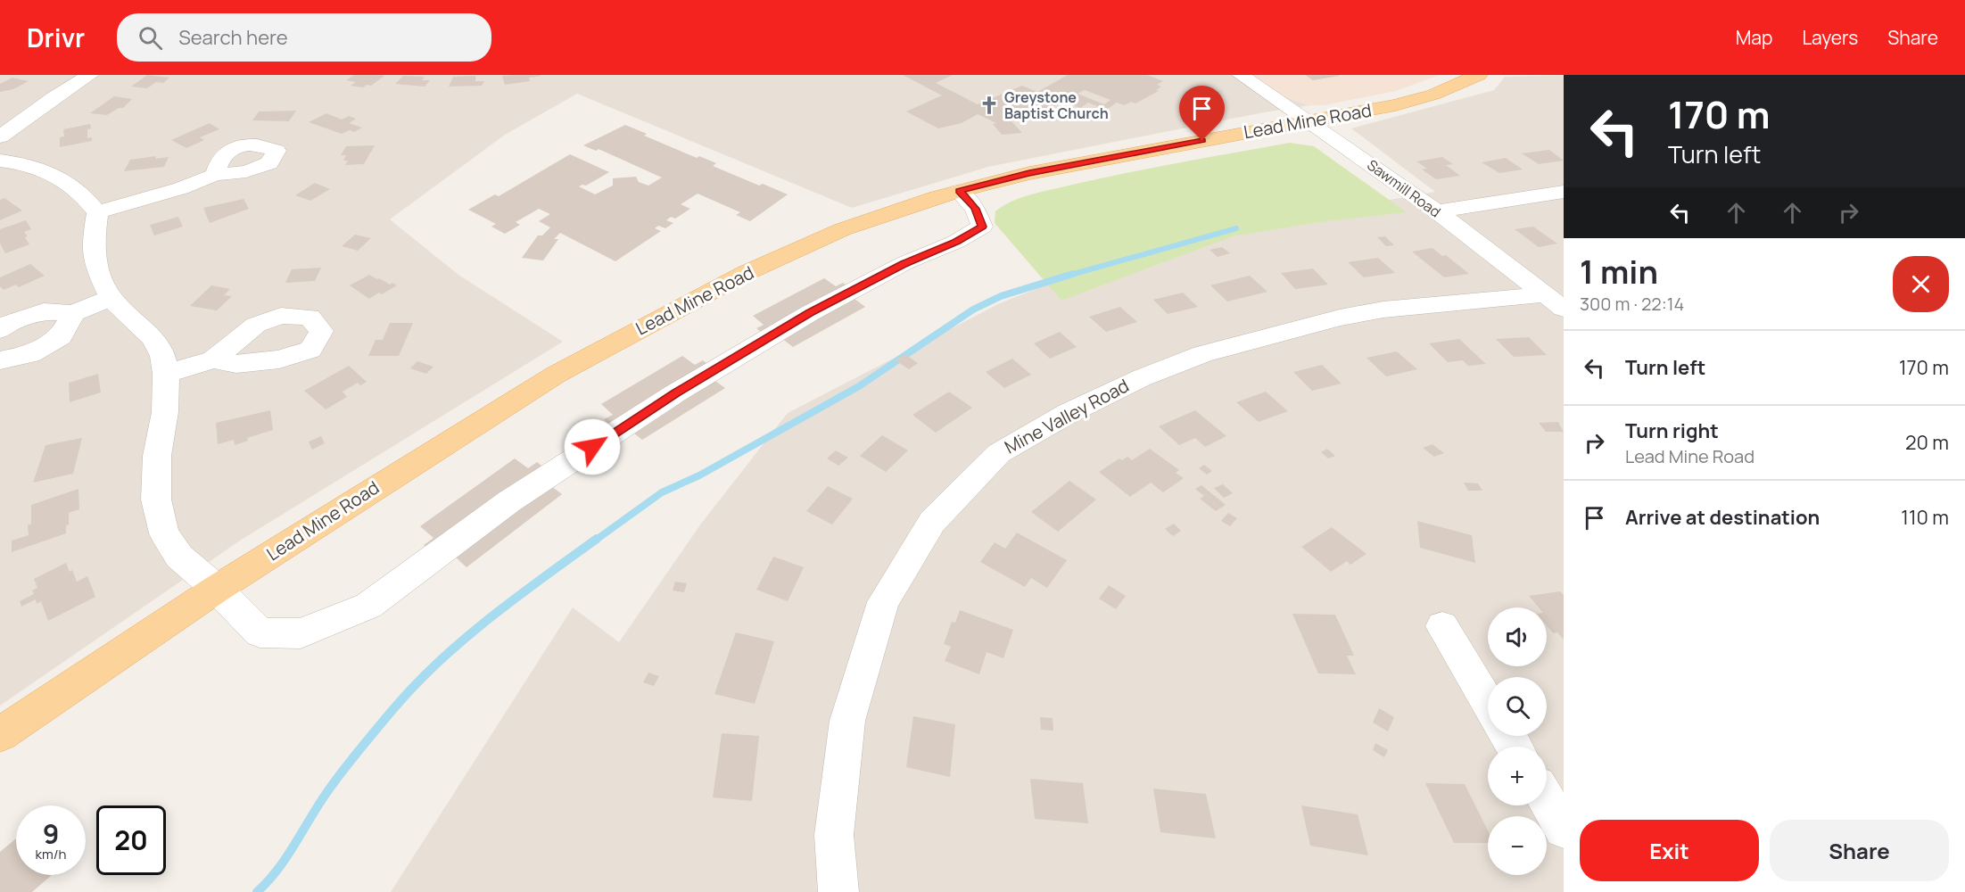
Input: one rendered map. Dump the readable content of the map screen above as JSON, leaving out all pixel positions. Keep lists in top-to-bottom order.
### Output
{
  "streets": {
    "main road": ["Lead Mine Road"],
    "street": ["Sawmill Road", "Mine Valley Road"]
  },
  "crossings": [
    ["Lead Mine Road", "Sawmill Road"],
    ["Sawmill Road", "Mine Valley Road"]
  ],
  "places": {
    "church": ["Greystone Baptist Church"]
  },
  "page": {
    "header": "Drivr",
    "search": "Search here",
    "nav": ["Map", "Layers", "Share"],
    "turn": ["170 m", "Turn left"],
    "heading": ["1 min", "300 m · 22:14"],
    "list": [
      {
        "name": "Turn left",
        "value": "170 m"
      },
      {
        "name": "Turn right",
        "note": "Lead Mine Road",
        "value": "20 m"
      },
      {
        "name": "Arrive at destination",
        "value": "110 m"
      }
    ],
    "map_buttons": ["+", "−"],
    "speed": "9 km/h",
    "limit": "20",
    "buttons": ["Exit", "Share"]
  }
}
